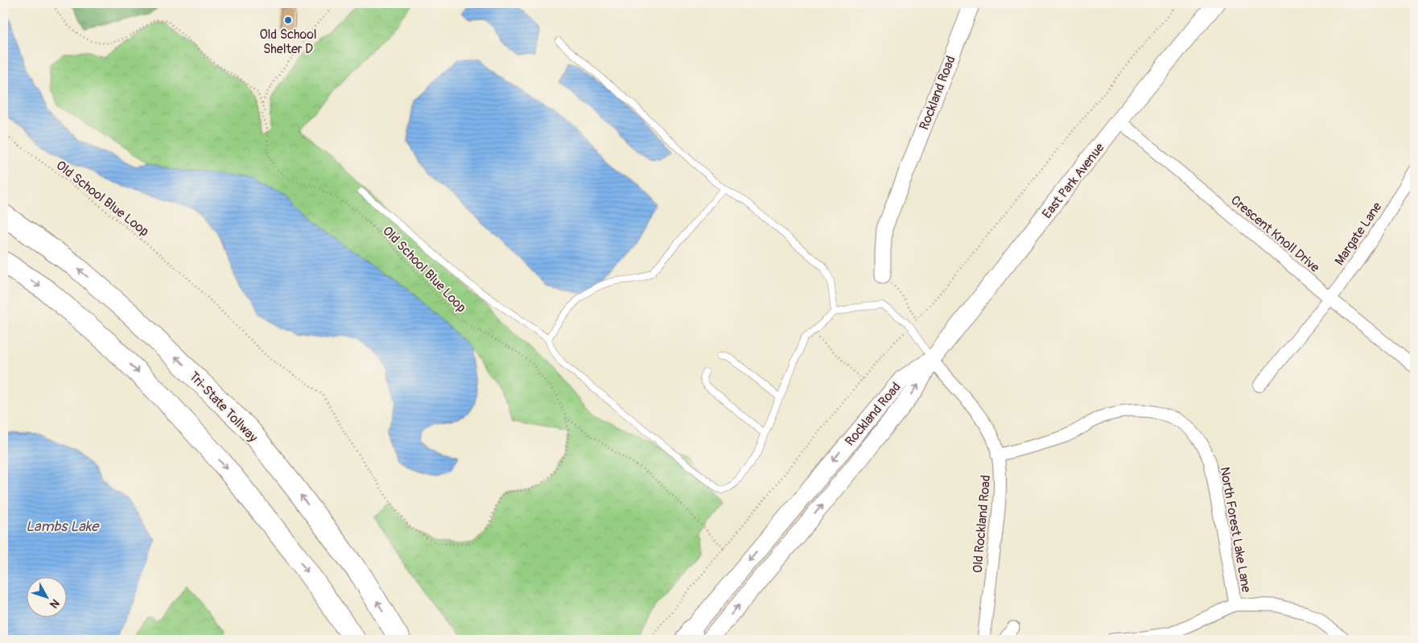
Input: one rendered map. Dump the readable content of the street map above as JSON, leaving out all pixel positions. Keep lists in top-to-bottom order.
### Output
{
  "streets": {
    "highway": ["Tri-State Tollway"],
    "main road": ["Rockland Road", "East Park Avenue"],
    "street": [
      "Crescent Knoll Drive",
      "Margate Lane",
      "Old Rockland Road",
      "North Forest Lake Lane"
    ],
    "path": ["Old School Blue Loop"]
  },
  "crossings": [
    ["Rockland Road", "East Park Avenue"],
    ["Rockland Road", "Old Rockland Road"],
    ["East Park Avenue", "Crescent Knoll Drive"],
    ["East Park Avenue", "Old Rockland Road"],
    ["Crescent Knoll Drive", "Margate Lane"],
    ["Old Rockland Road", "North Forest Lake Lane"]
  ],
  "water": ["Lambs Lake"],
  "places": ["Old School Shelter D"],
  "north": "bottom right"
}
